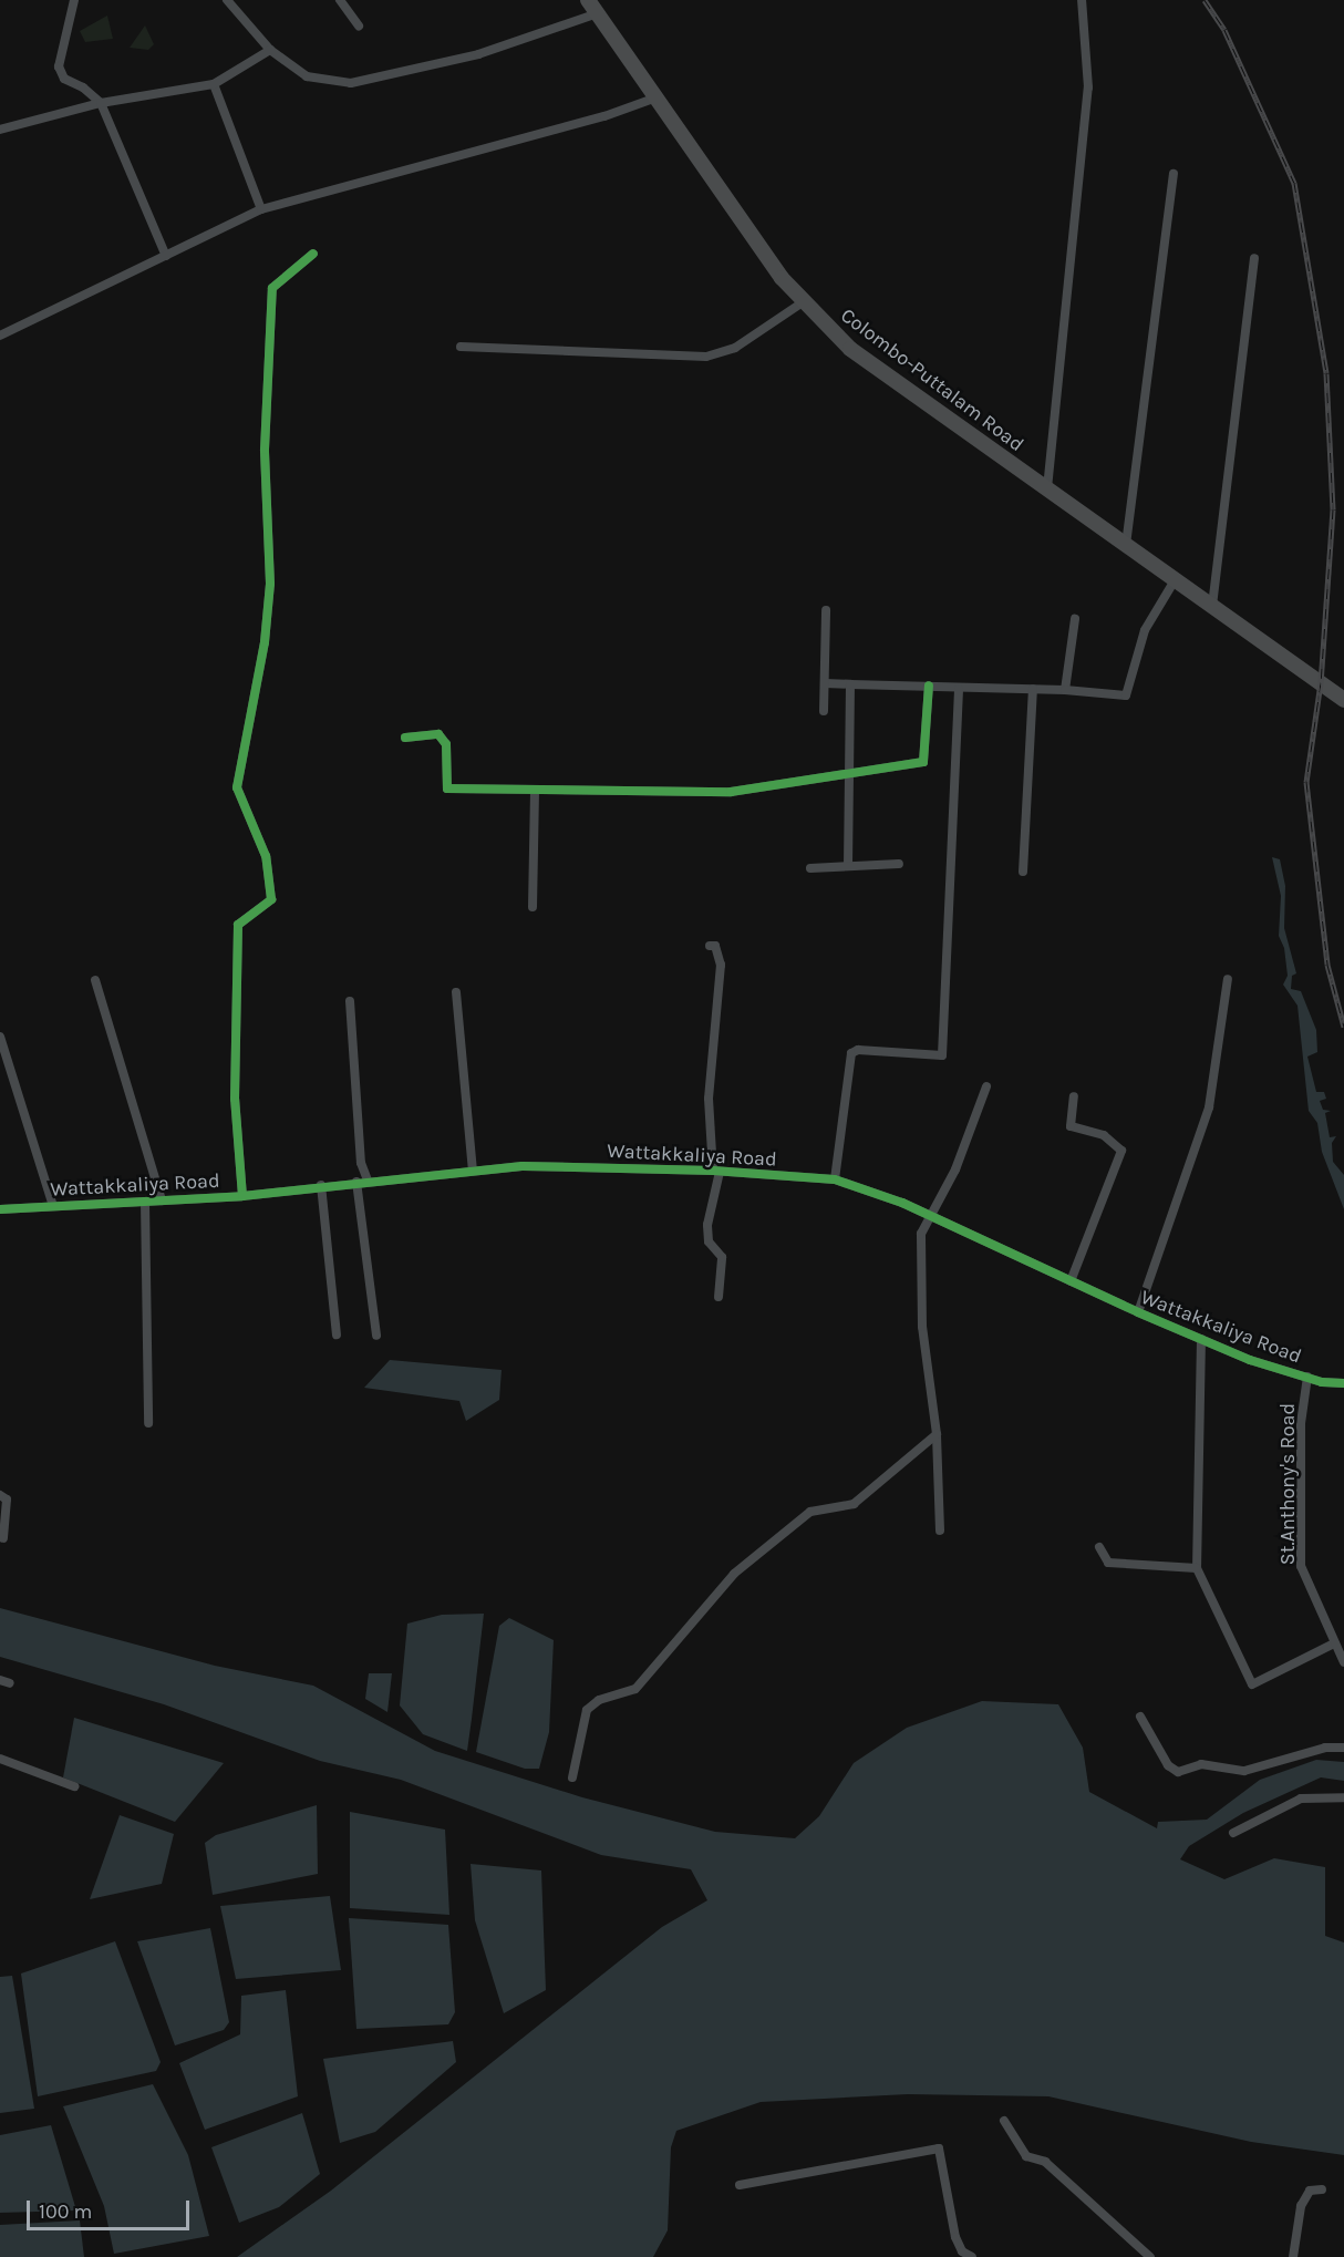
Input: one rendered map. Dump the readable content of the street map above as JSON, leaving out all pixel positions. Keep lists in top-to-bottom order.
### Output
{
  "streets": {
    "highway": ["Colombo-Puttalam Road"],
    "street": ["Wattakkaliya Road", "St.Anthony's Road"]
  },
  "crossings": [
    ["Wattakkaliya Road", "St.Anthony's Road"]
  ],
  "scale_bar": "100 m"
}
